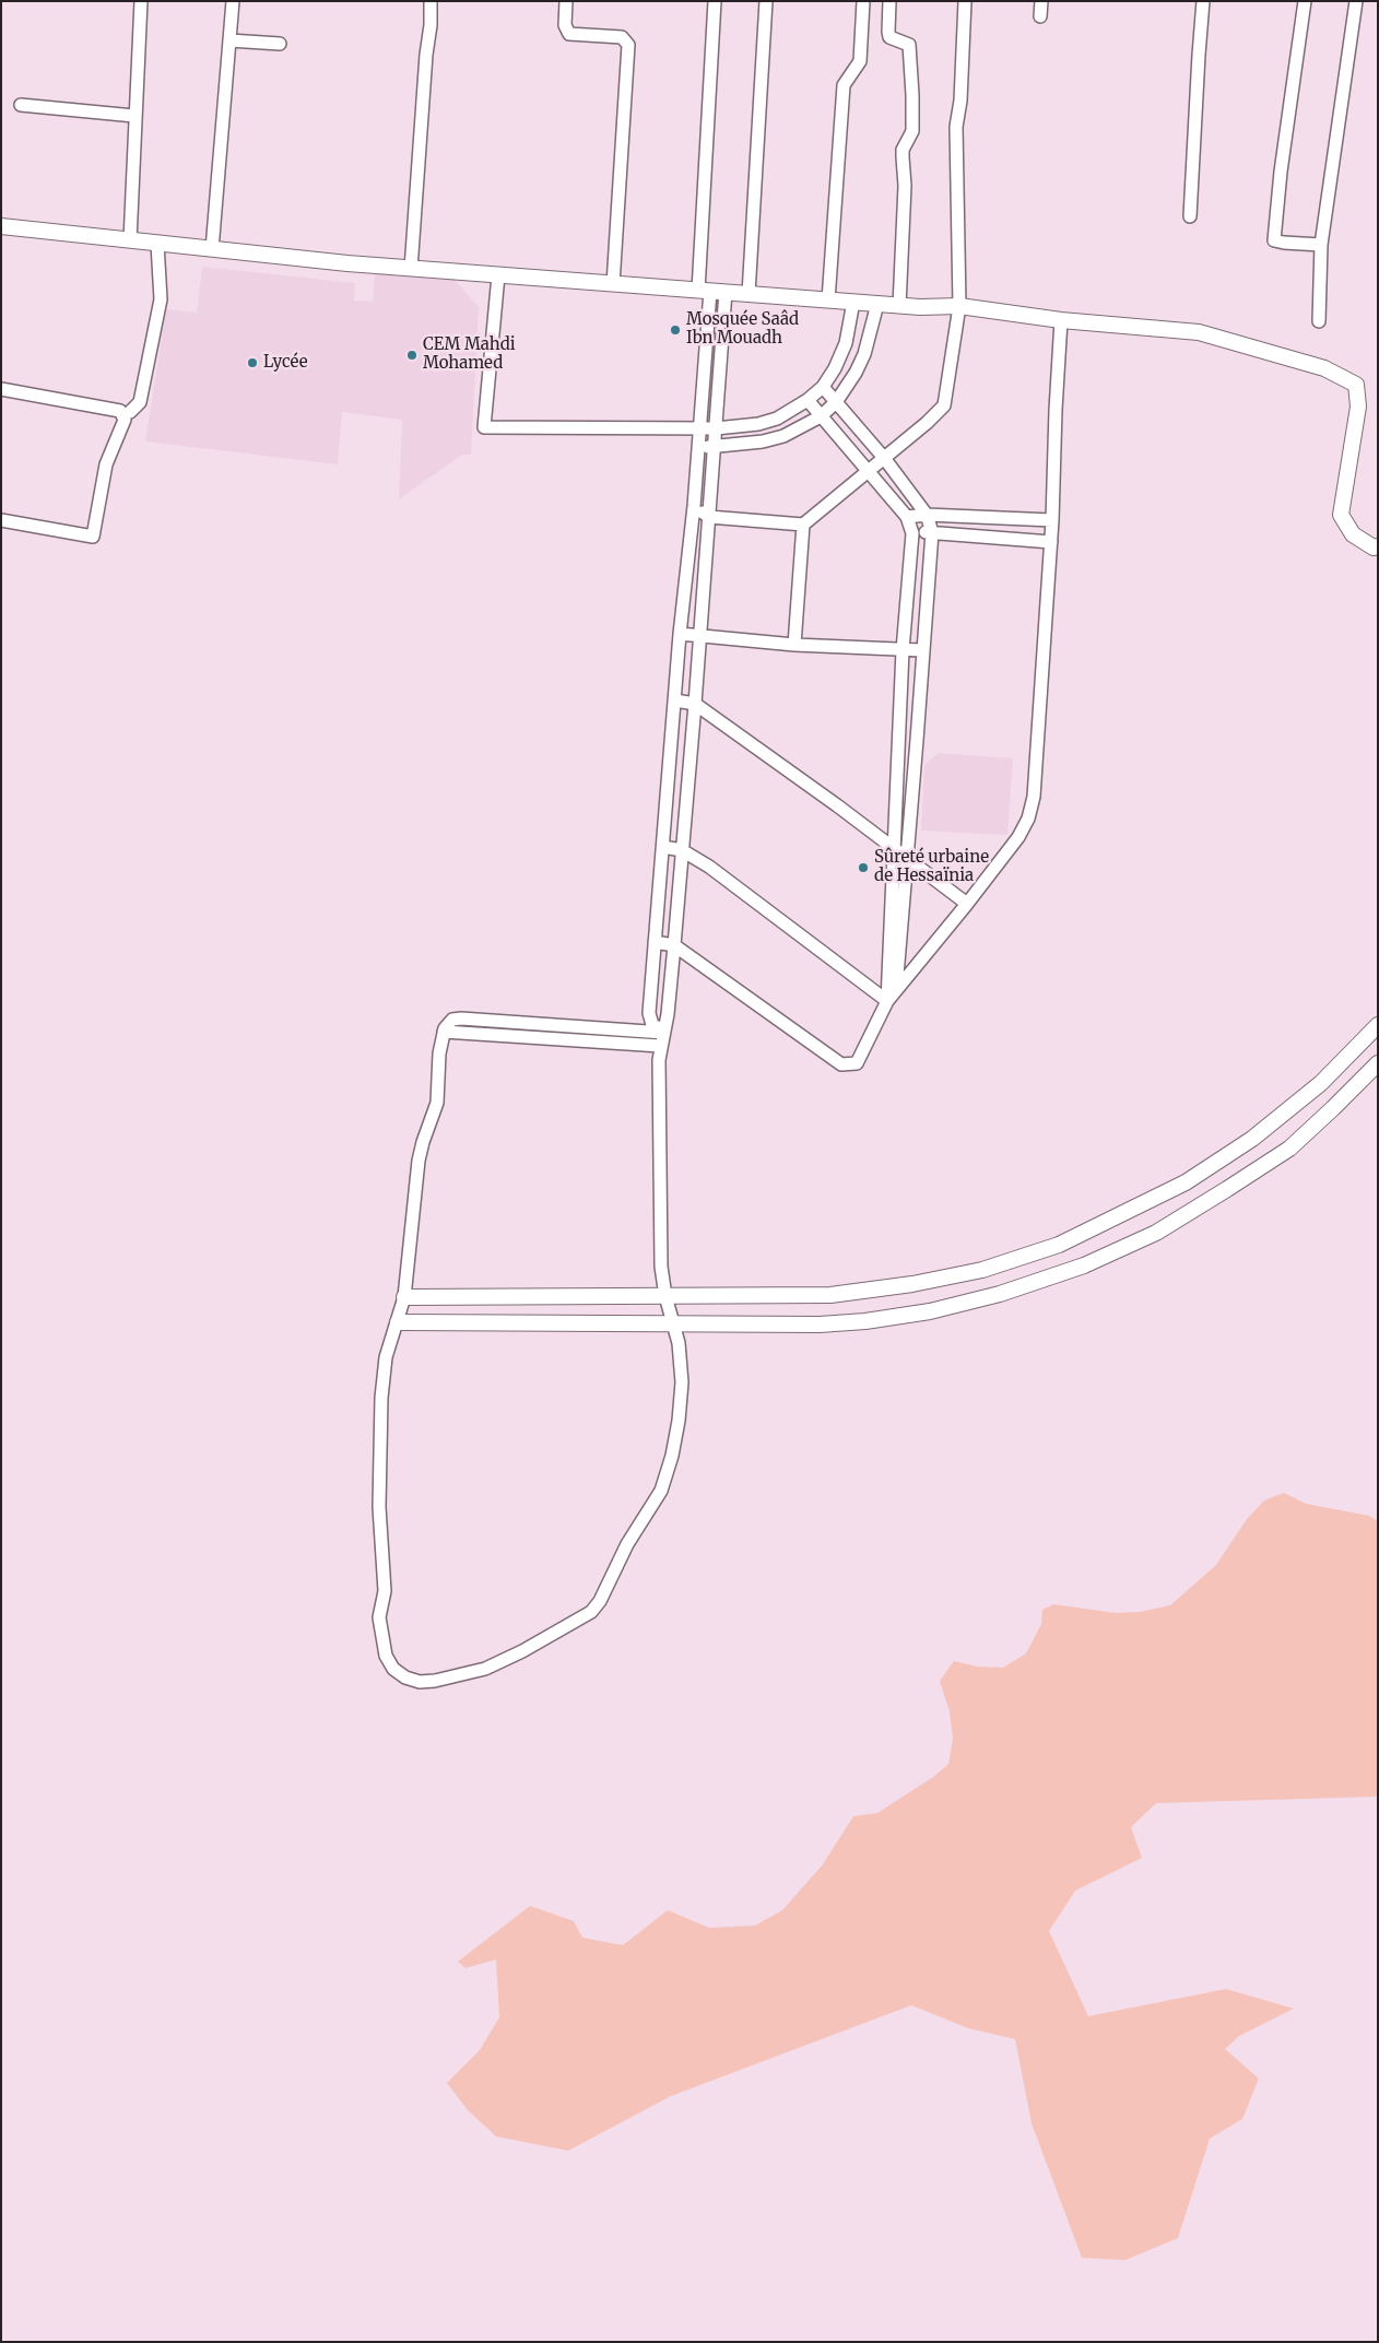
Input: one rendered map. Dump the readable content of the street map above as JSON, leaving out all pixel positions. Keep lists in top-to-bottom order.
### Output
{
  "places": [
    "Mosquée Saâd Ibn Mouadh",
    "CEM Mahdi Mohamed",
    "Lycée",
    "Sûreté urbaine de Hessaïnia"
  ]
}
